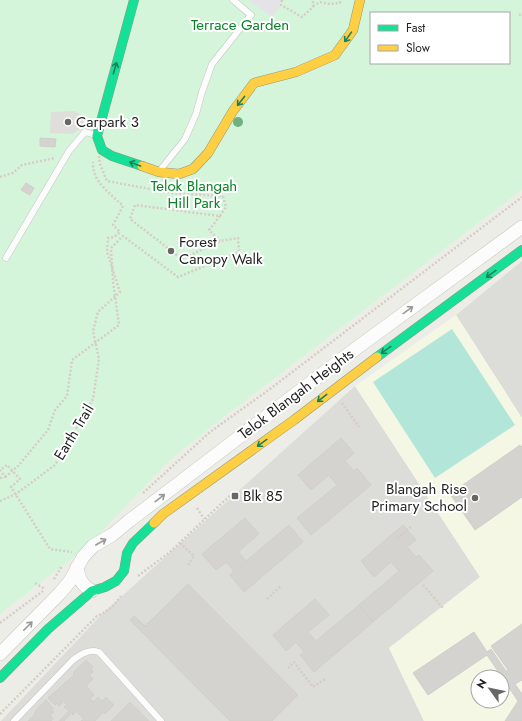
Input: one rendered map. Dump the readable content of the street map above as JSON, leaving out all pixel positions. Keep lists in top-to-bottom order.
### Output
{
  "streets": {
    "street": ["Telok Blangah Heights"],
    "path": ["Earth Trail"]
  },
  "parks": ["Terrace Garden", "Telok Blangah Hill Park"],
  "places": {
    "other": ["Carpark 3", "Forest Canopy Walk", "Blangah Rise Primary School"],
    "transit": ["Blk 85"]
  },
  "legend": ["Fast", "Slow"],
  "north": "top left"
}
